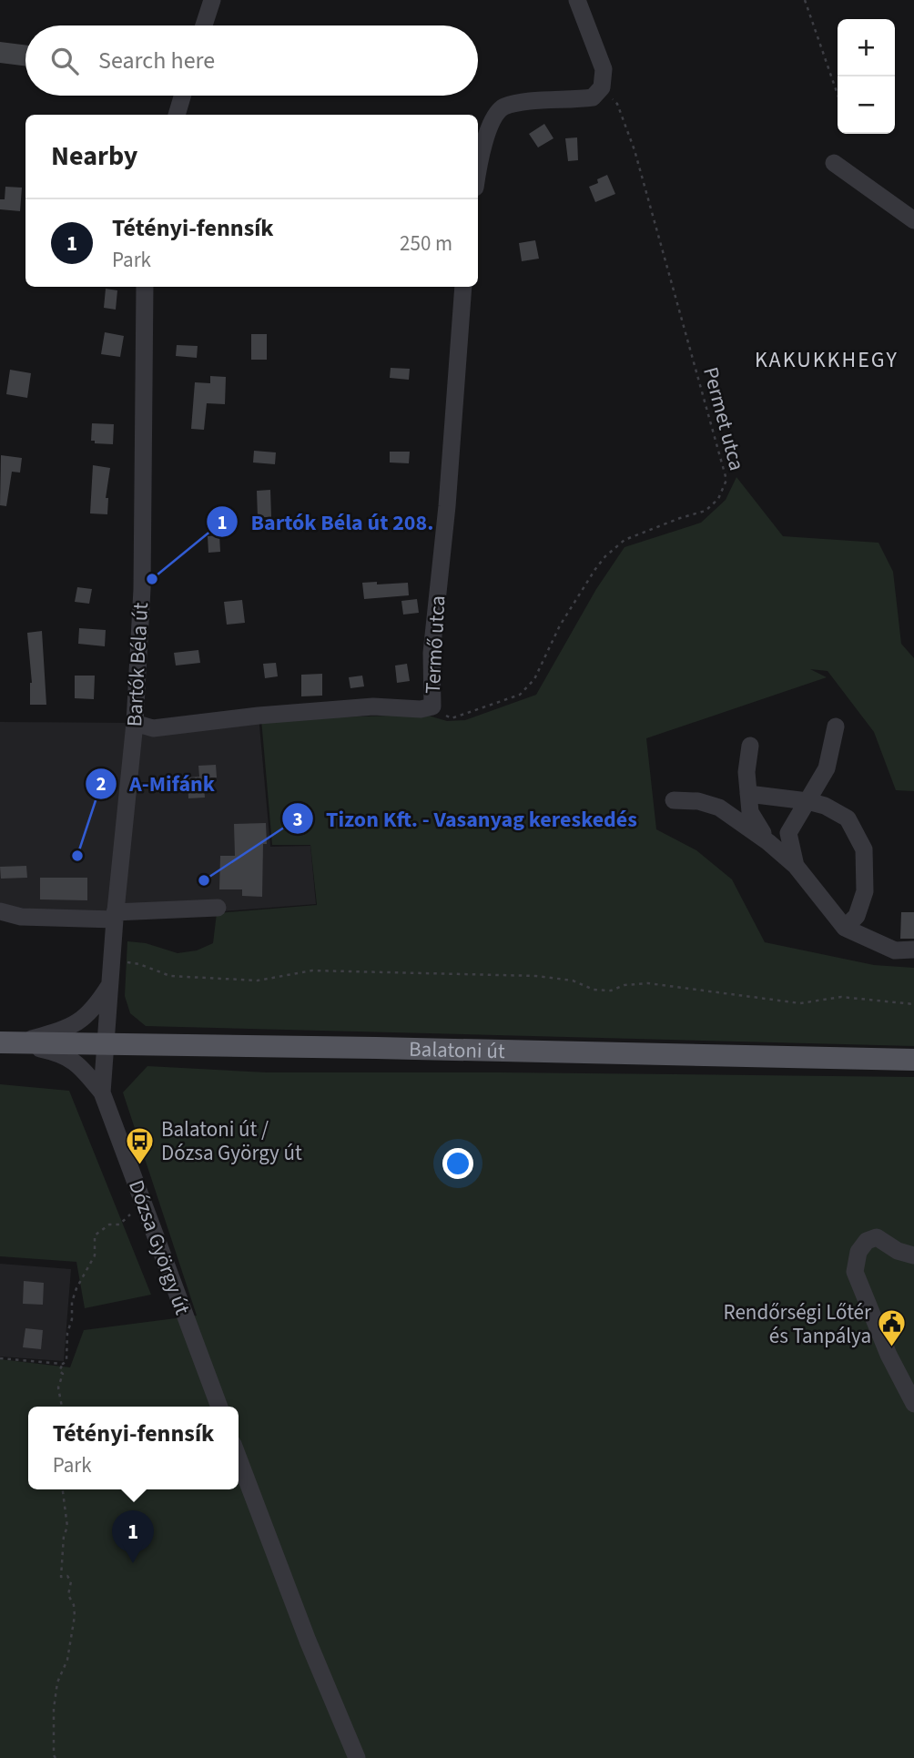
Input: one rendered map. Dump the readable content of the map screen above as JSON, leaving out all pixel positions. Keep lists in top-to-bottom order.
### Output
{
  "streets": {
    "main road": ["Balatoni út"],
    "street": ["Termő utca", "Bartók Béla út", "Dózsa György út"],
    "path": ["Permet utca"]
  },
  "crossings": [
    ["Permet utca", "Termő utca"],
    ["Termő utca", "Bartók Béla út"],
    ["Bartók Béla út", "Balatoni út"],
    ["Bartók Béla út", "Dózsa György út"],
    ["Balatoni út", "Dózsa György út"]
  ],
  "districts": ["KAKUKKHEGY"],
  "places": {
    "other": ["Bartók Béla út 208.", "A-Mifánk", "Tizon Kft. - Vasanyag kereskedés"],
    "bus stop": ["Balatoni út / Dózsa György út"],
    "public building": ["Rendőrségi Lőtér és Tanpálya"]
  },
  "page": {
    "map_buttons": ["+", "−"],
    "search": "Search here",
    "heading": "Nearby",
    "list": [
      {
        "mark": "1",
        "name": "Tétényi-fennsík",
        "note": "Park",
        "value": "250 m"
      }
    ],
    "popup": ["Tétényi-fennsík", "Park"],
    "pins": "1"
  }
}
